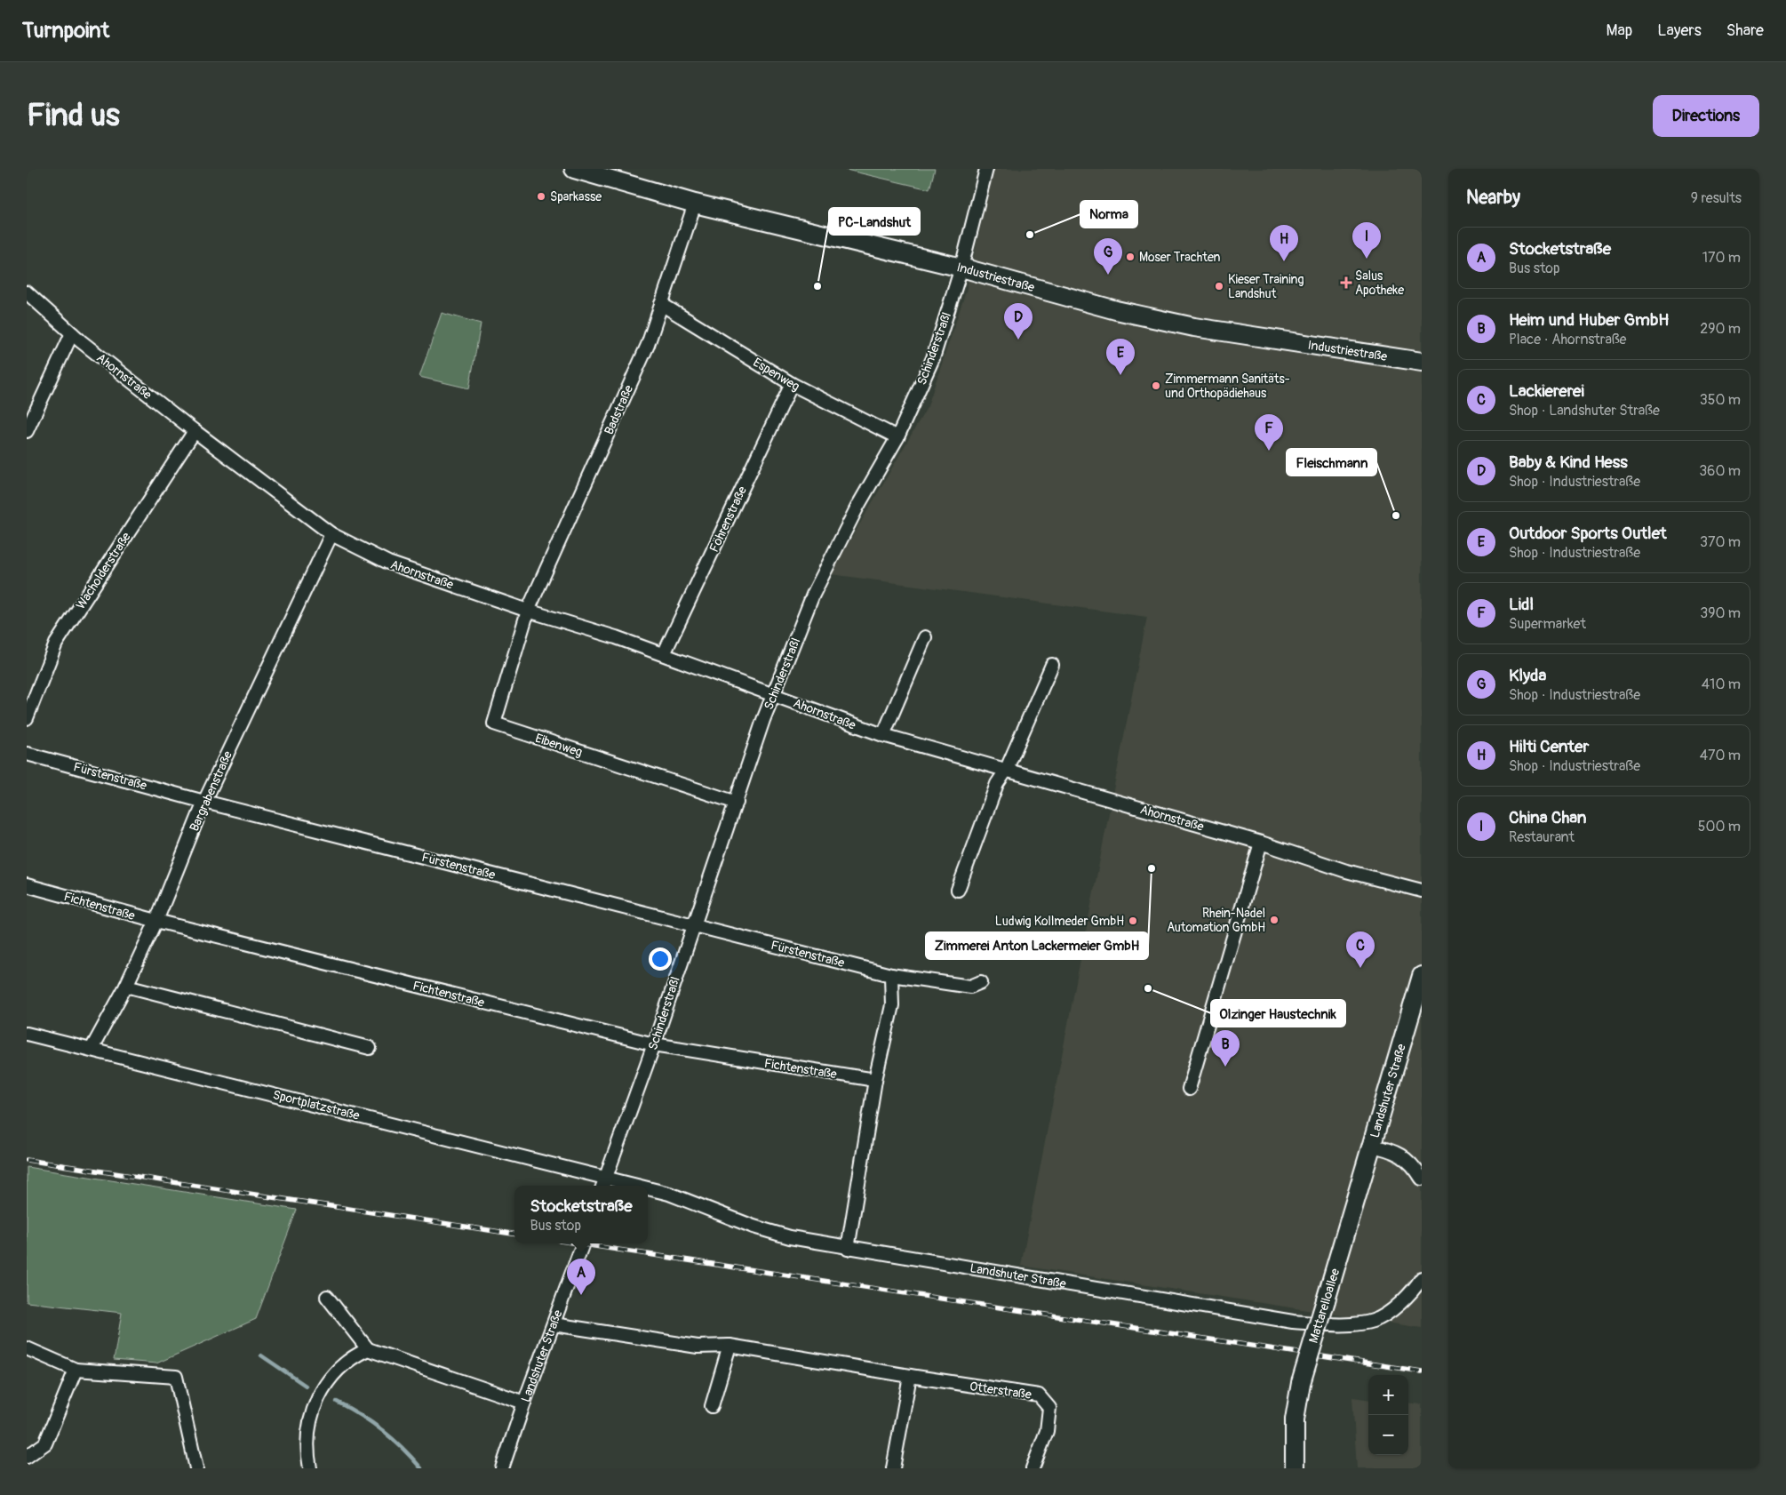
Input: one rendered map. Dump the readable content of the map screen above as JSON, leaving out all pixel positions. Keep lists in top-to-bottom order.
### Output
{
  "streets": {
    "street": [
      "Industriestraße",
      "Schinderstraßl",
      "Espenweg",
      "Ahornstraße",
      "Badstraße",
      "Föhrenstraße",
      "Wacholderstraße",
      "Eibenweg",
      "Fürstenstraße",
      "Bargrabenstraße",
      "Fichtenstraße",
      "Landshuter Straße",
      "Sportplatzstraße",
      "Mattarelloallee",
      "Otterstraße"
    ]
  },
  "crossings": [
    ["Industriestraße", "Schinderstraßl"],
    ["Industriestraße", "Badstraße"],
    ["Schinderstraßl", "Espenweg"],
    ["Schinderstraßl", "Ahornstraße"],
    ["Schinderstraßl", "Eibenweg"],
    ["Schinderstraßl", "Fürstenstraße"],
    ["Schinderstraßl", "Fichtenstraße"],
    ["Schinderstraßl", "Landshuter Straße"],
    ["Schinderstraßl", "Sportplatzstraße"],
    ["Espenweg", "Badstraße"],
    ["Espenweg", "Föhrenstraße"],
    ["Ahornstraße", "Badstraße"],
    ["Ahornstraße", "Föhrenstraße"],
    ["Ahornstraße", "Wacholderstraße"],
    ["Ahornstraße", "Eibenweg"],
    ["Ahornstraße", "Bargrabenstraße"],
    ["Badstraße", "Eibenweg"],
    ["Fürstenstraße", "Bargrabenstraße"],
    ["Bargrabenstraße", "Fichtenstraße"],
    ["Bargrabenstraße", "Sportplatzstraße"],
    ["Landshuter Straße", "Sportplatzstraße"],
    ["Landshuter Straße", "Mattarelloallee"],
    ["Landshuter Straße", "Otterstraße"]
  ],
  "places": {
    "other": [
      "Sparkasse",
      "Norma",
      "Moser Trachten",
      "PC-Landshut",
      "Kieser Training Landshut",
      "Zimmermann Sanitäts- und Orthopädiehaus",
      "Fleischmann",
      "Zimmerei Anton Lackermeier GmbH",
      "Rhein-Nadel Automation GmbH",
      "Ludwig Kollmeder GmbH",
      "Olzinger Haustechnik"
    ],
    "health": ["Salus Apotheke"]
  },
  "page": {
    "header": "Turnpoint",
    "nav": ["Map", "Layers", "Share"],
    "buttons": "Directions",
    "title": "Find us",
    "heading": ["Nearby", "9 results"],
    "pins": [
      "I",
      "H",
      "G",
      "D",
      "E",
      "F",
      "C",
      "B",
      "A"
    ],
    "list": [
      {
        "mark": "A",
        "name": "Stocketstraße",
        "note": "Bus stop",
        "value": "170 m"
      },
      {
        "mark": "B",
        "name": "Heim und Huber GmbH",
        "note": "Place · Ahornstraße",
        "value": "290 m"
      },
      {
        "mark": "C",
        "name": "Lackiererei",
        "note": "Shop · Landshuter Straße",
        "value": "350 m"
      },
      {
        "mark": "D",
        "name": "Baby & Kind Hess",
        "note": "Shop · Industriestraße",
        "value": "360 m"
      },
      {
        "mark": "E",
        "name": "Outdoor Sports Outlet",
        "note": "Shop · Industriestraße",
        "value": "370 m"
      },
      {
        "mark": "F",
        "name": "Lidl",
        "note": "Supermarket",
        "value": "390 m"
      },
      {
        "mark": "G",
        "name": "Klyda",
        "note": "Shop · Industriestraße",
        "value": "410 m"
      },
      {
        "mark": "H",
        "name": "Hilti Center",
        "note": "Shop · Industriestraße",
        "value": "470 m"
      },
      {
        "mark": "I",
        "name": "China Chan",
        "note": "Restaurant",
        "value": "500 m"
      }
    ],
    "popup": ["Stocketstraße", "Bus stop"],
    "map_buttons": ["+", "−"]
  }
}
